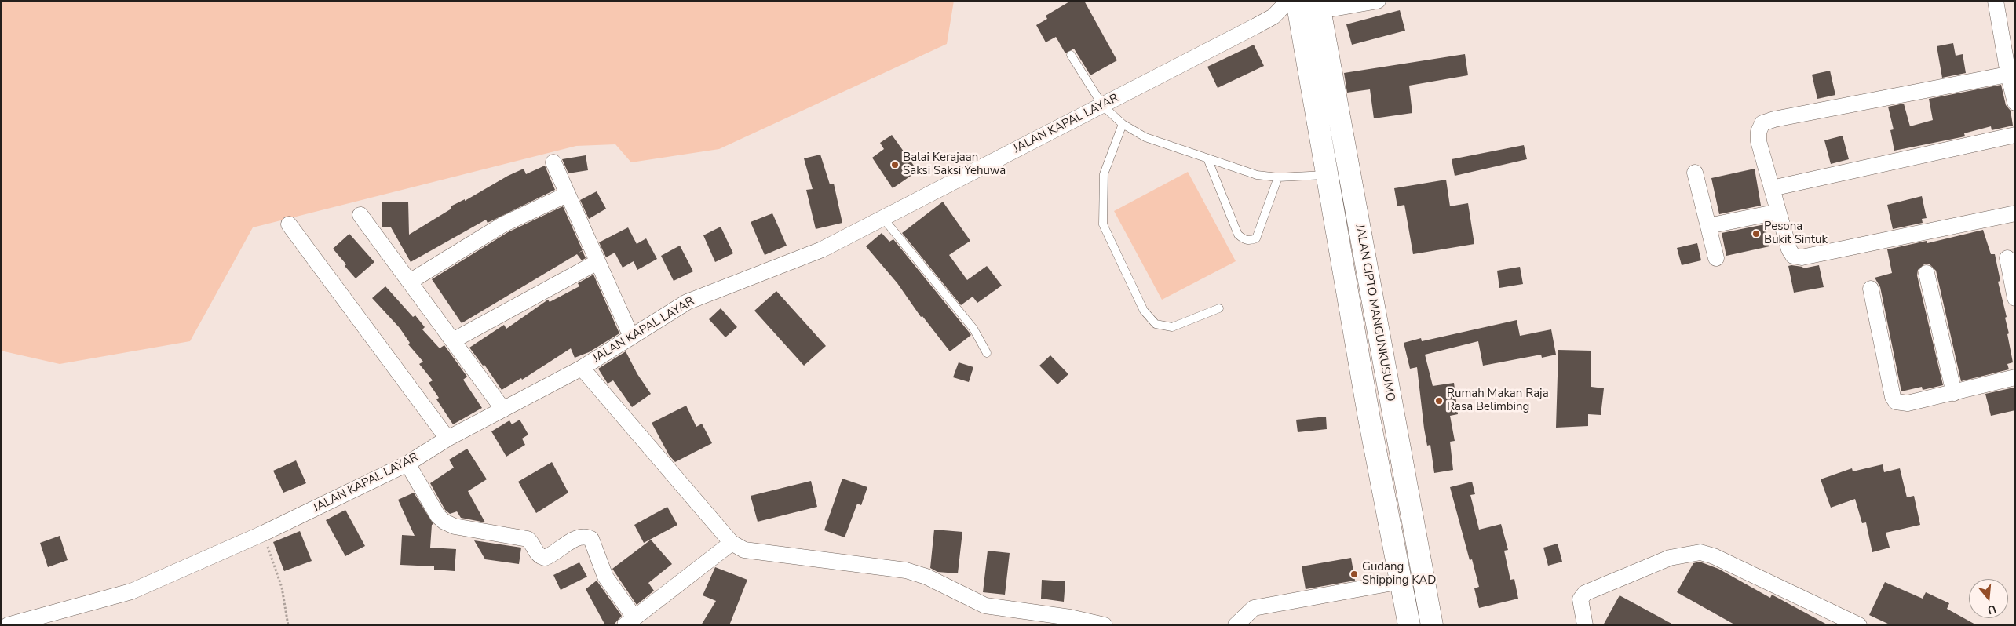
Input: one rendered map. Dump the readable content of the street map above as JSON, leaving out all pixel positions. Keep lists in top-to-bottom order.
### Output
{
  "streets": {
    "street": ["JALAN KAPAL LAYAR", "JALAN CIPTO MANGUNKUSUMO"]
  },
  "crossings": [
    ["JALAN KAPAL LAYAR", "JALAN CIPTO MANGUNKUSUMO"]
  ],
  "places": [
    "Balai Kerajaan Saksi Saksi Yehuwa",
    "Pesona Bukit Sintuk",
    "Rumah Makan Raja Rasa Belimbing",
    "Gudang Shipping KAD"
  ],
  "north": "bottom"
}
